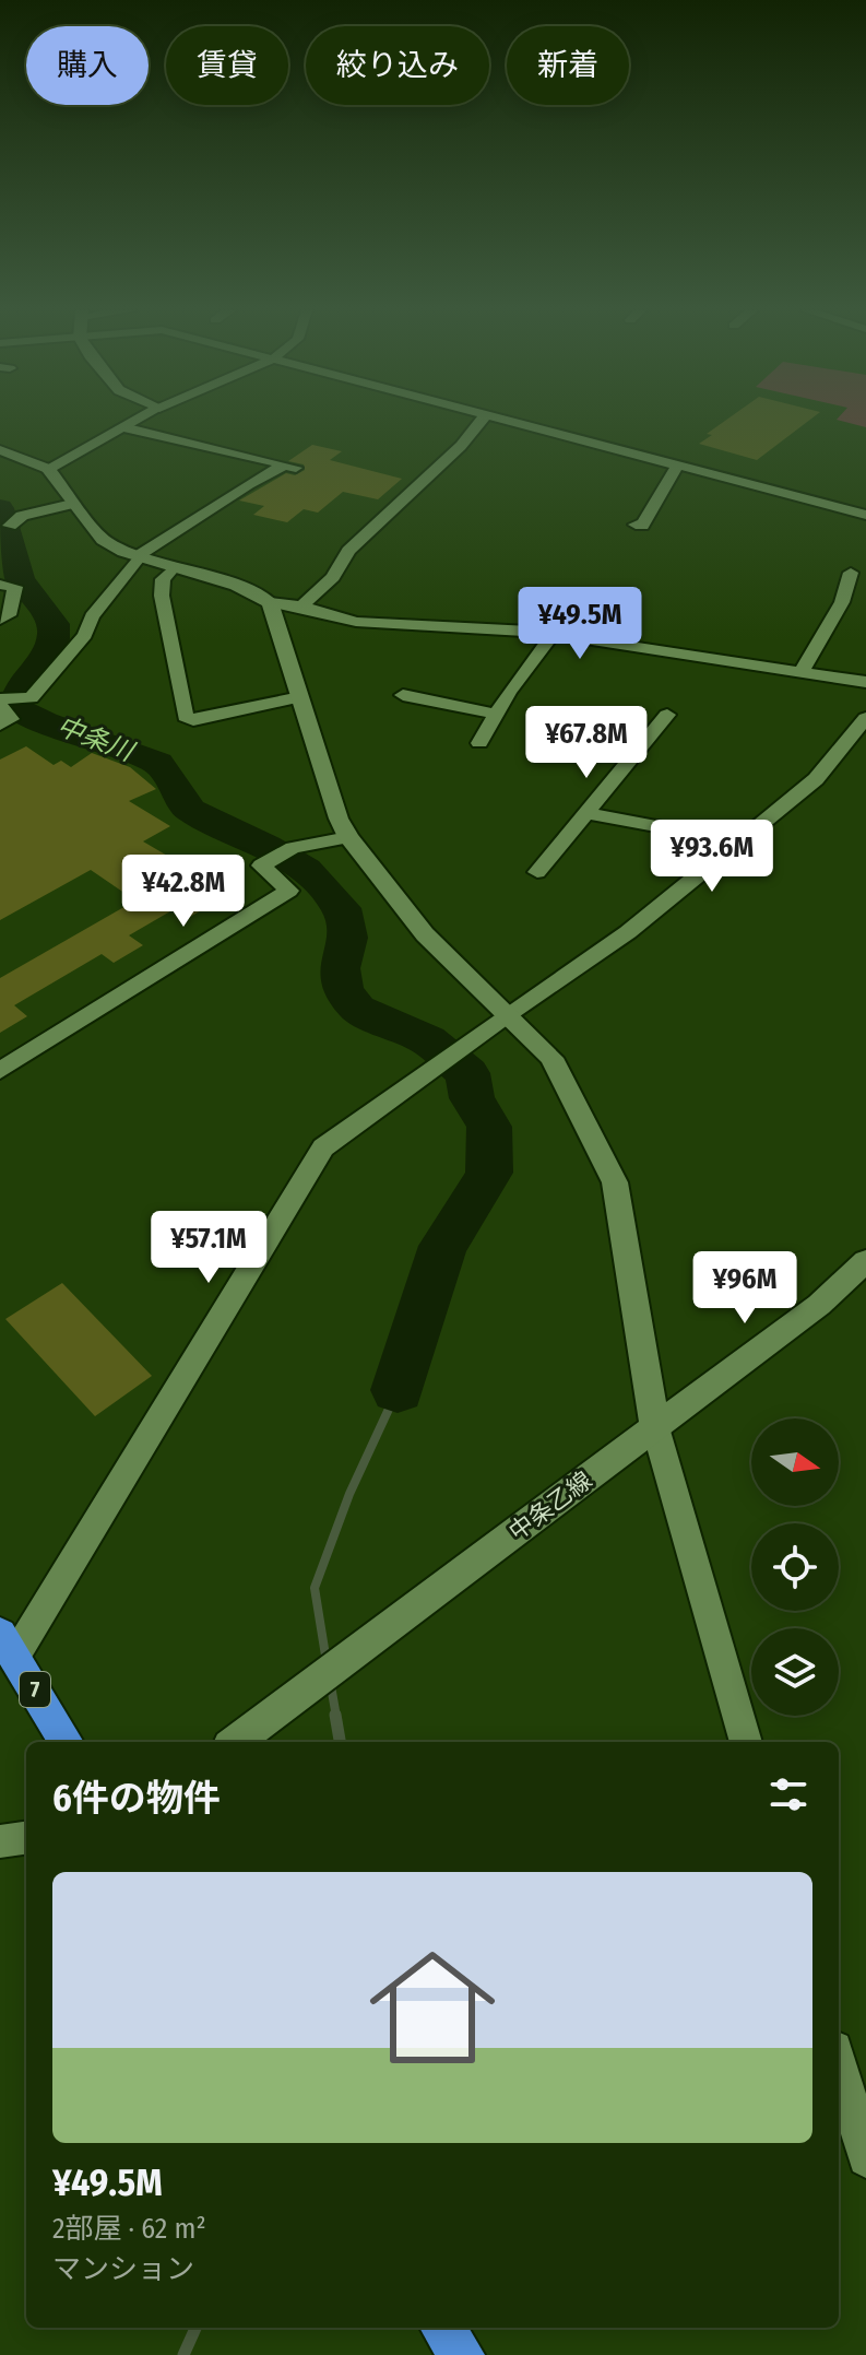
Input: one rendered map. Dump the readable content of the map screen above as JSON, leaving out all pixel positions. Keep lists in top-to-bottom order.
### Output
{
  "streets": {
    "highway": ["7"],
    "street": ["中条乙線"]
  },
  "water": ["中条川"],
  "north": "right",
  "page": {
    "chip": [
      "購入",
      "賃貸",
      "絞り込み",
      "新着"
    ],
    "price": [
      "¥49.5M",
      "¥67.8M",
      "¥93.6M",
      "¥42.8M",
      "¥57.1M",
      "¥96M"
    ],
    "heading": "6件の物件",
    "list": [
      {
        "name": "¥49.5M",
        "note": "2部屋 · 62 m² · マンション"
      }
    ]
  }
}
